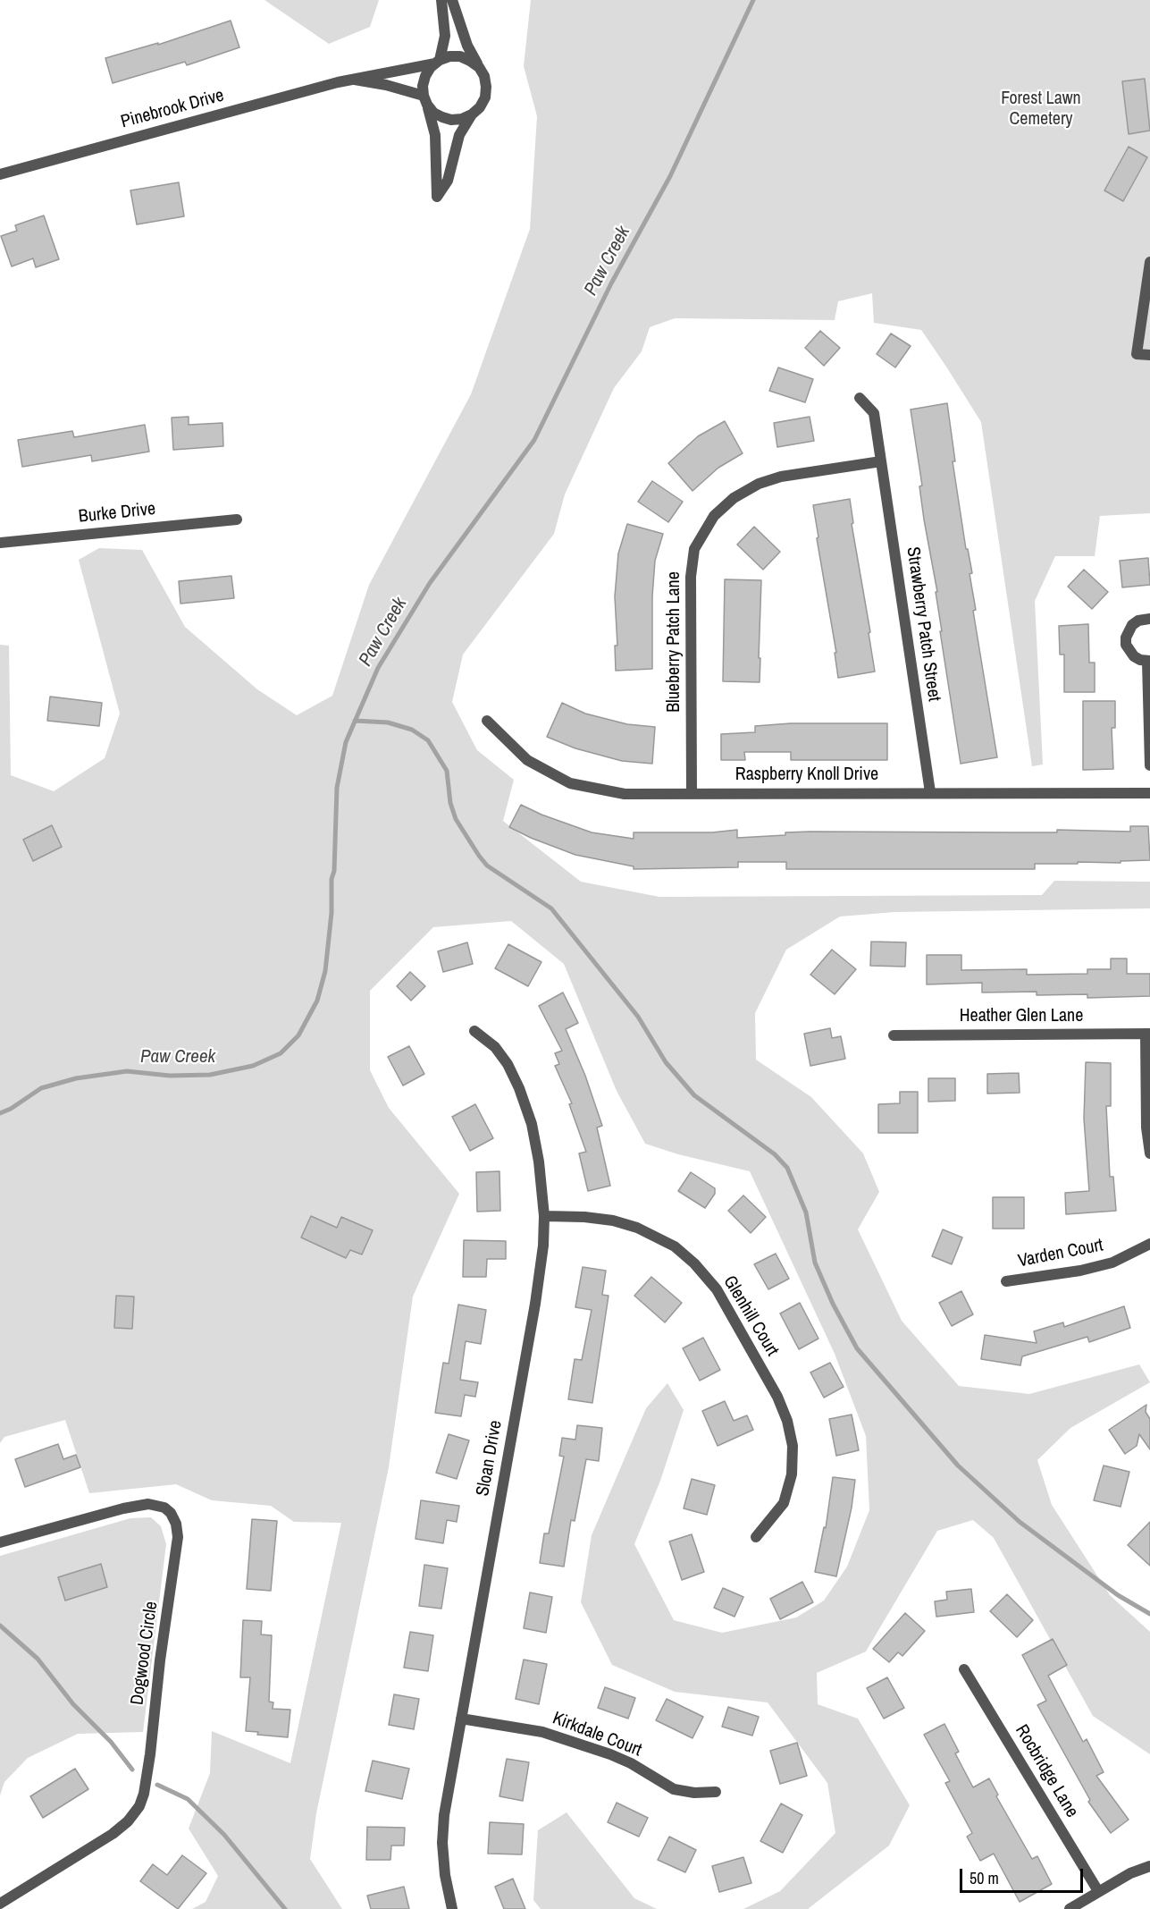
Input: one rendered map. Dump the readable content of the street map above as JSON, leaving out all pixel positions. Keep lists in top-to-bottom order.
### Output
{
  "streets": {
    "street": [
      "Pinebrook Drive",
      "Burke Drive",
      "Strawberry Patch Street",
      "Blueberry Patch Lane",
      "Raspberry Knoll Drive",
      "Heather Glen Lane",
      "Varden Court",
      "Glenhill Court",
      "Sloan Drive",
      "Dogwood Circle",
      "Kirkdale Court",
      "Rocbridge Lane"
    ]
  },
  "crossings": [
    ["Strawberry Patch Street", "Blueberry Patch Lane"],
    ["Strawberry Patch Street", "Raspberry Knoll Drive"],
    ["Blueberry Patch Lane", "Raspberry Knoll Drive"],
    ["Glenhill Court", "Sloan Drive"],
    ["Sloan Drive", "Kirkdale Court"]
  ],
  "water": ["Paw Creek"],
  "parks": ["Forest Lawn Cemetery"],
  "scale_bar": "50 m"
}
